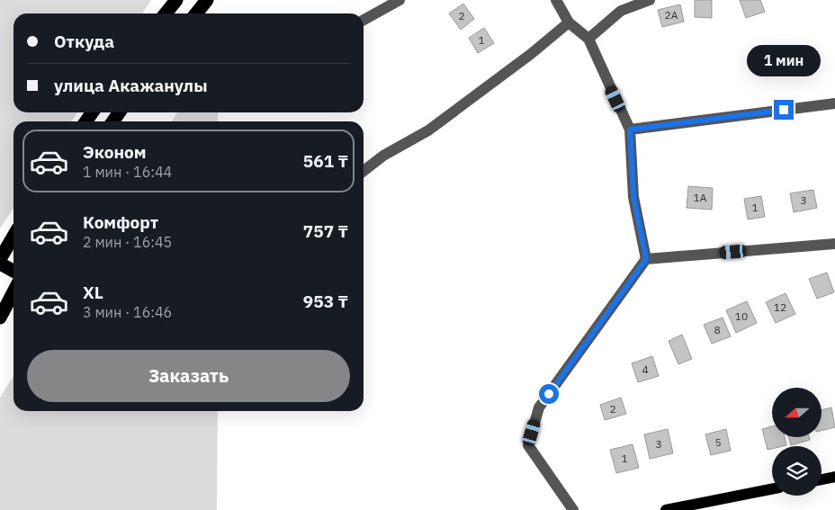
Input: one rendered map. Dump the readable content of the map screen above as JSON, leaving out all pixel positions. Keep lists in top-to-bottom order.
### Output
{
  "house_numbers": [
    "2А",
    "2",
    "1",
    "1А",
    "3",
    "1",
    "12",
    "10",
    "8",
    "4",
    "2",
    "5",
    "3",
    "1"
  ],
  "north": "left",
  "page": {
    "banner": ["Откуда", "улица Акажанулы"],
    "bubble": "1 мин",
    "list": [
      {
        "name": "Эконом",
        "note": "1 мин · 16:44",
        "value": "561 ₸"
      },
      {
        "name": "Комфорт",
        "note": "2 мин · 16:45",
        "value": "757 ₸"
      },
      {
        "name": "XL",
        "note": "3 мин · 16:46",
        "value": "953 ₸"
      }
    ],
    "buttons": "Заказать"
  }
}
